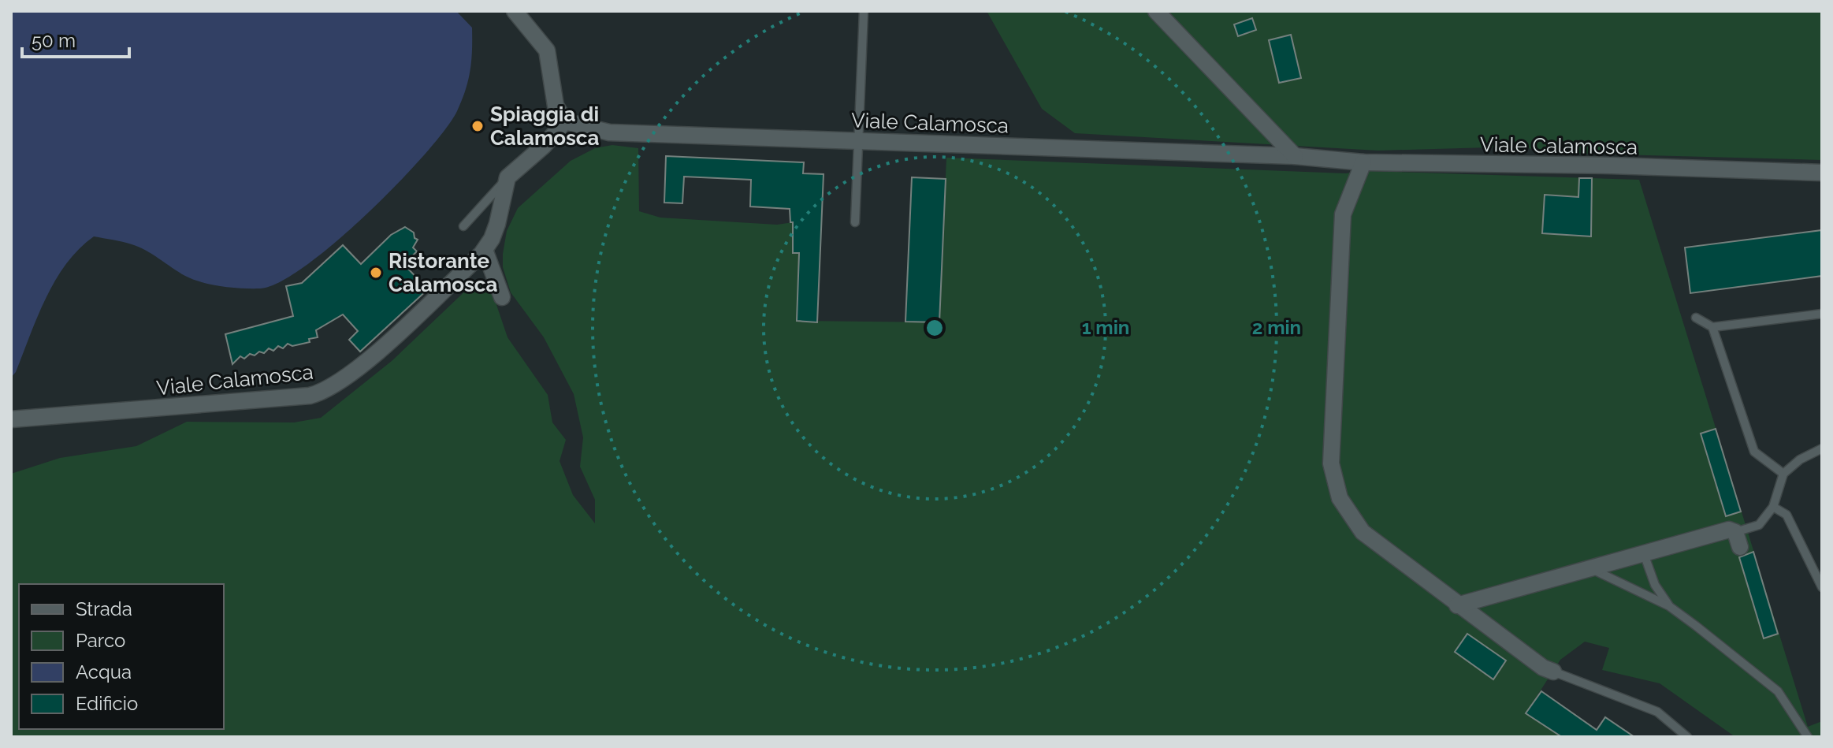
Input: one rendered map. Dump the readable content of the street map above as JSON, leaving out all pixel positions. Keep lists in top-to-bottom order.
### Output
{
  "streets": {
    "street": ["Viale Calamosca"]
  },
  "places": ["Spiaggia di Calamosca", "Ristorante Calamosca"],
  "legend": [
    "Strada",
    "Parco",
    "Acqua",
    "Edificio"
  ],
  "scale_bar": "50 m",
  "rings": ["1 min", "2 min"]
}
